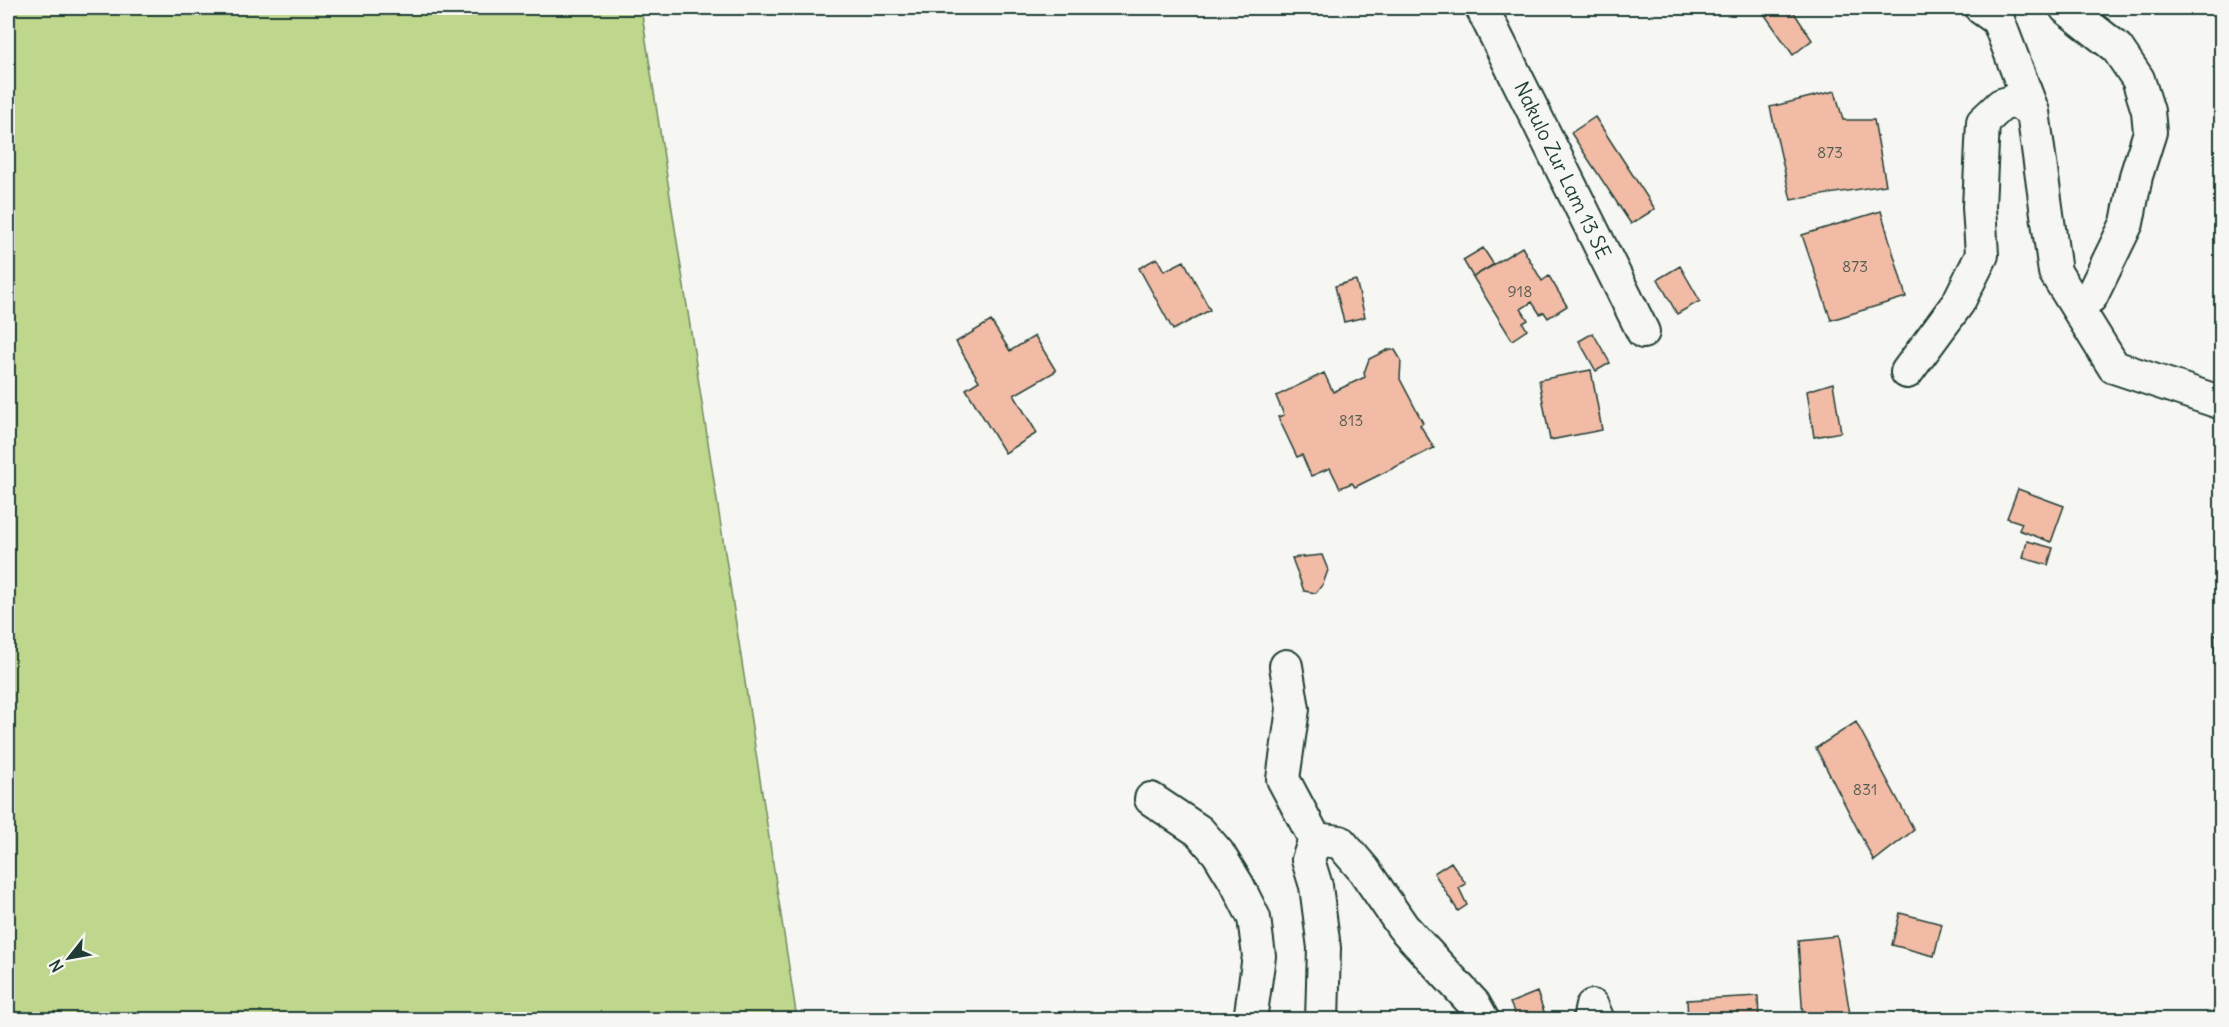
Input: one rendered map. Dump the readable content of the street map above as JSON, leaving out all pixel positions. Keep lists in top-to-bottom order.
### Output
{
  "streets": {
    "street": ["Nakulo Zur Lam 13 SE"]
  },
  "house_numbers": [
    "873",
    "873",
    "918",
    "813",
    "831"
  ],
  "north": "bottom left"
}
